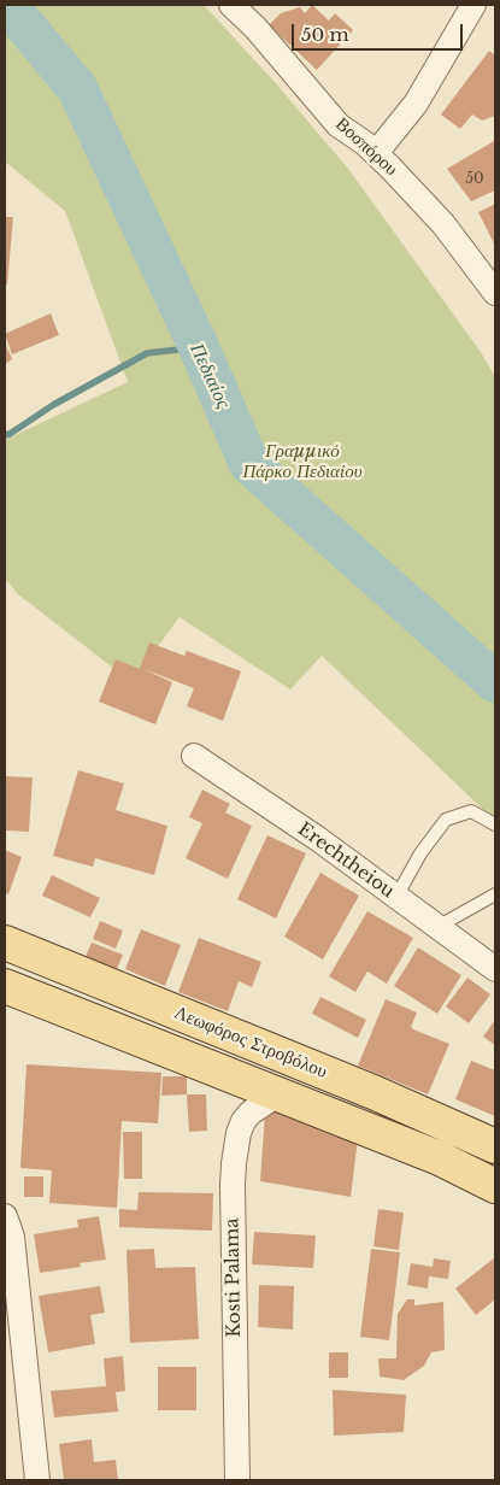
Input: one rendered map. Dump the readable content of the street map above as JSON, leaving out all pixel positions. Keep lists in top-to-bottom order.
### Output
{
  "streets": {
    "main road": ["Λεωφόρος Στροβόλου"],
    "street": ["Βοσπόρου", "Erechtheiou", "Kosti Palama"]
  },
  "crossings": [
    ["Λεωφόρος Στροβόλου", "Kosti Palama"]
  ],
  "water": ["Πεδιαίος"],
  "parks": ["Γραμμικό Πάρκο Πεδιαίου"],
  "house_numbers": ["50"],
  "scale_bar": "50 m"
}
